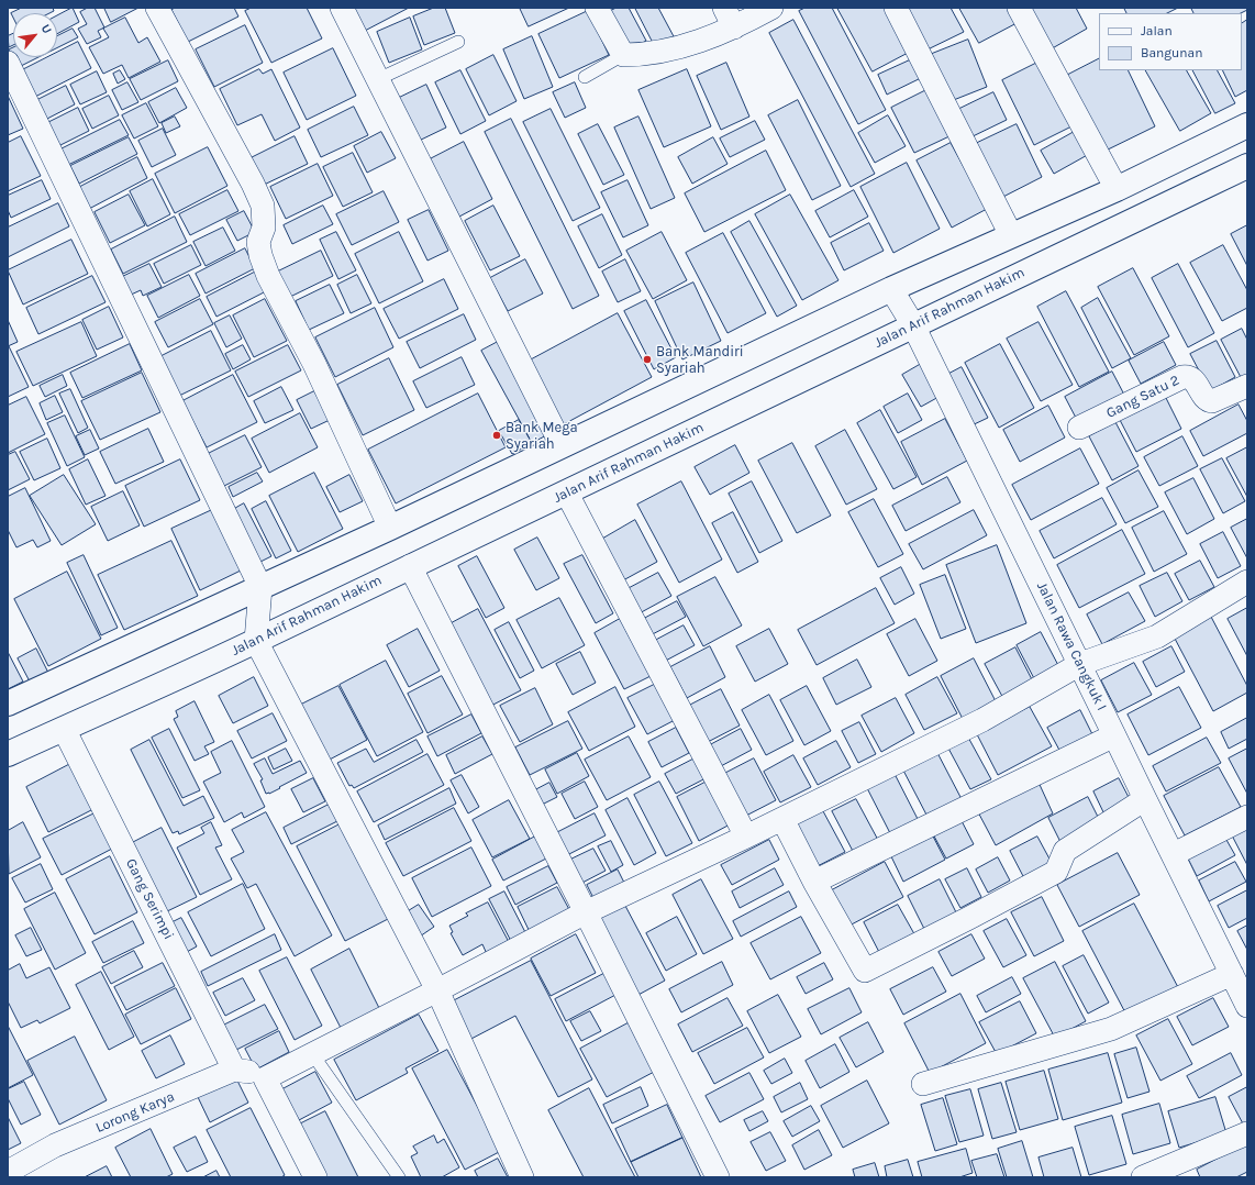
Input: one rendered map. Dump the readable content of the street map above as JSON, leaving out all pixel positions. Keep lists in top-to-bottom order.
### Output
{
  "streets": {
    "main road": ["Jalan Arif Rahman Hakim"],
    "street": [
      "Gang Satu 2",
      "Jalan Rawa Cangkuk I",
      "Gang Serimpi",
      "Lorong Karya"
    ]
  },
  "crossings": [
    ["Jalan Arif Rahman Hakim", "Jalan Rawa Cangkuk I"],
    ["Jalan Arif Rahman Hakim", "Gang Serimpi"],
    ["Gang Serimpi", "Lorong Karya"]
  ],
  "places": ["Bank Mandiri Syariah", "Bank Mega Syariah"],
  "legend": ["Jalan", "Bangunan"],
  "north": "top right"
}
